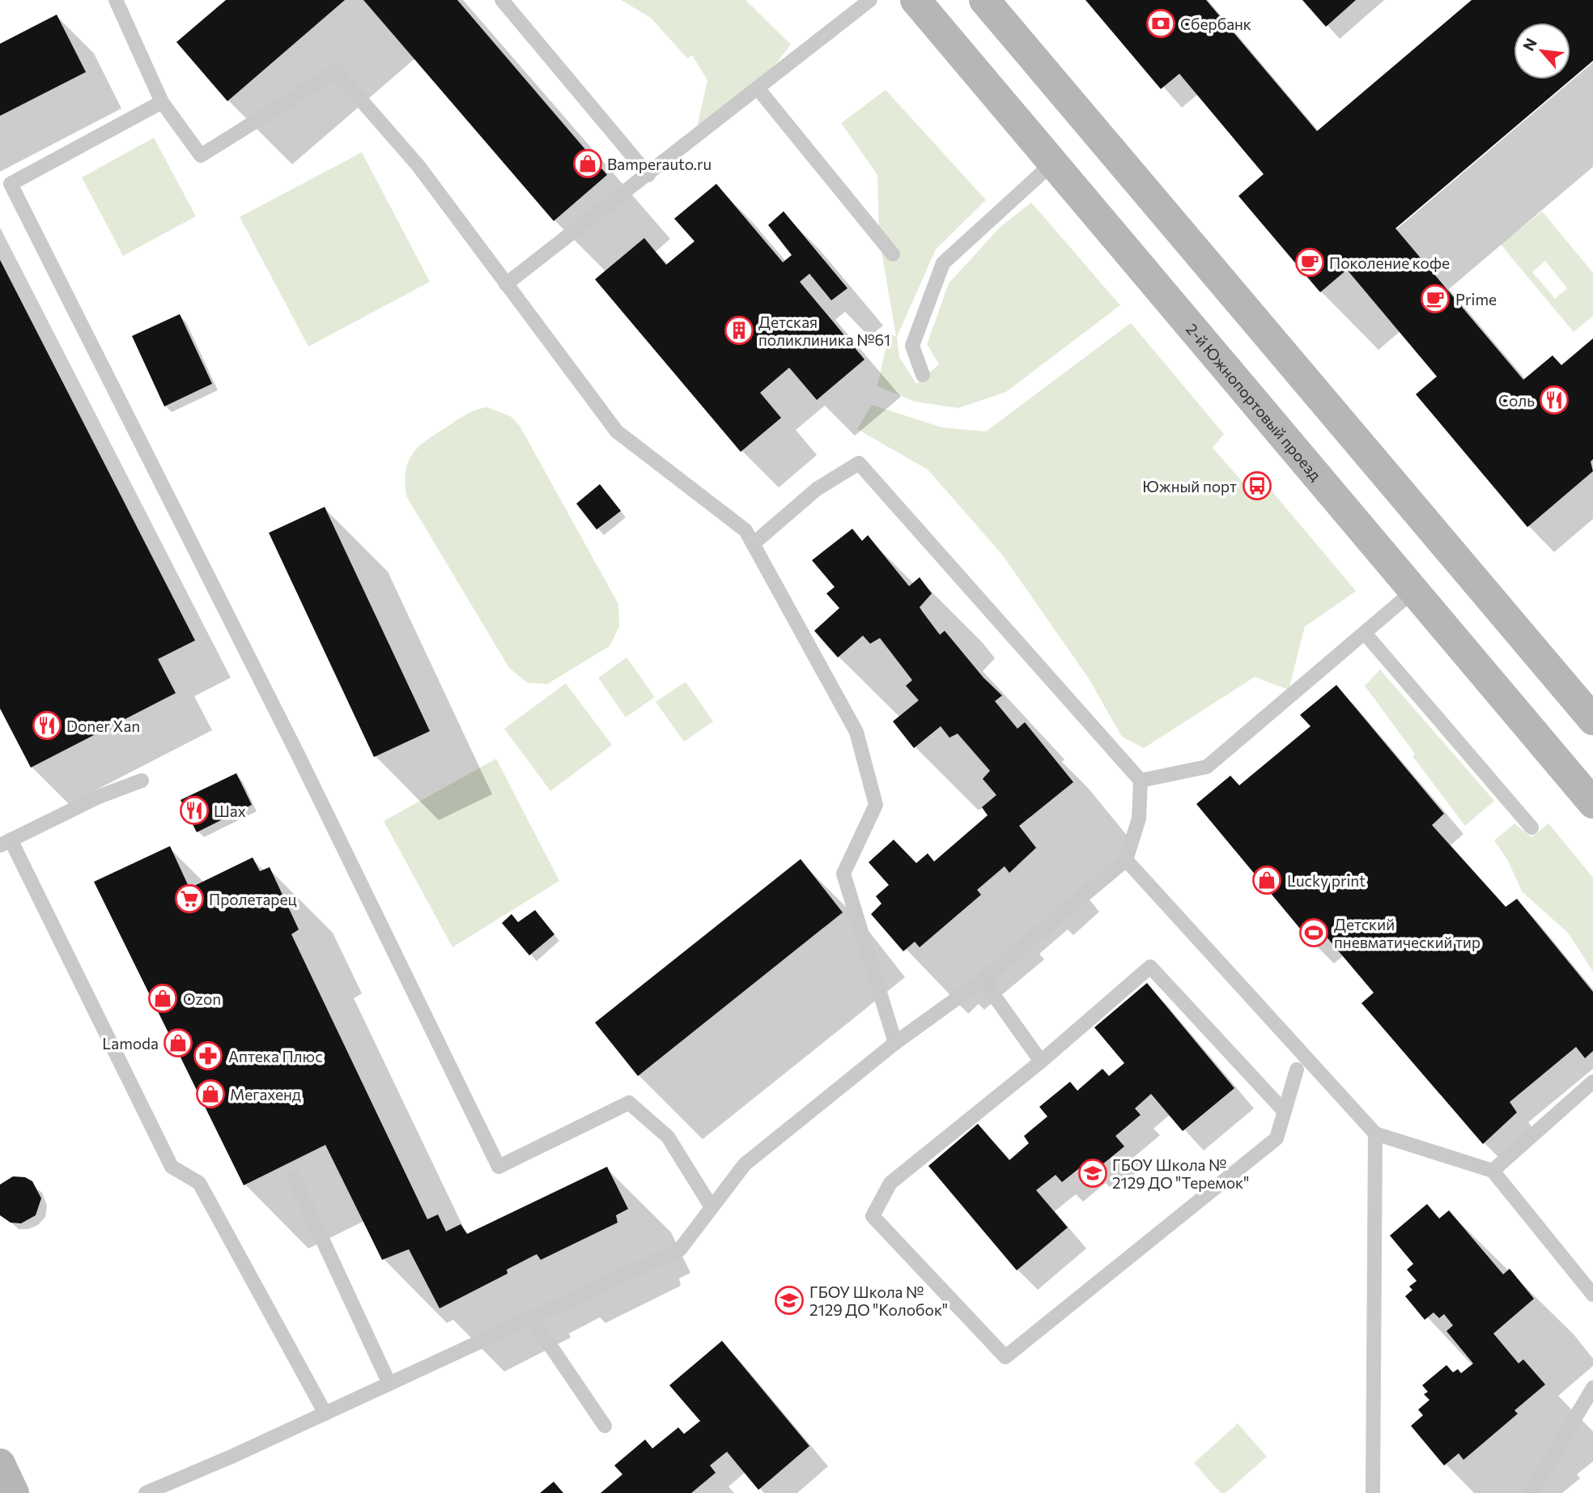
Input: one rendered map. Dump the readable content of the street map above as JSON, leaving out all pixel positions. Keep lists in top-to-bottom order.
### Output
{
  "streets": {
    "main road": ["2-й Южнопортовый проезд"]
  },
  "places": {
    "bank": ["Сбербанк"],
    "shop": [
      "Bamperauto.ru",
      "Lucky print",
      "Ozon",
      "Lamoda",
      "Мегахенд"
    ],
    "cafe": ["Поколение кофе", "Prime"],
    "building": ["Детская поликлиника №61"],
    "restaurant": ["Соль", "Doner Xan", "Шах"],
    "bus stop": ["Южный порт"],
    "supermarket": ["Пролетарец"],
    "sports": ["Детский пневматический тир"],
    "pharmacy": ["Аптека Плюс"],
    "school or university": ["ГБОУ Школа № 2129 ДО \"Теремок\"", "ГБОУ Школа № 2129 ДО \"Колобок\""]
  },
  "north": "top left"
}
